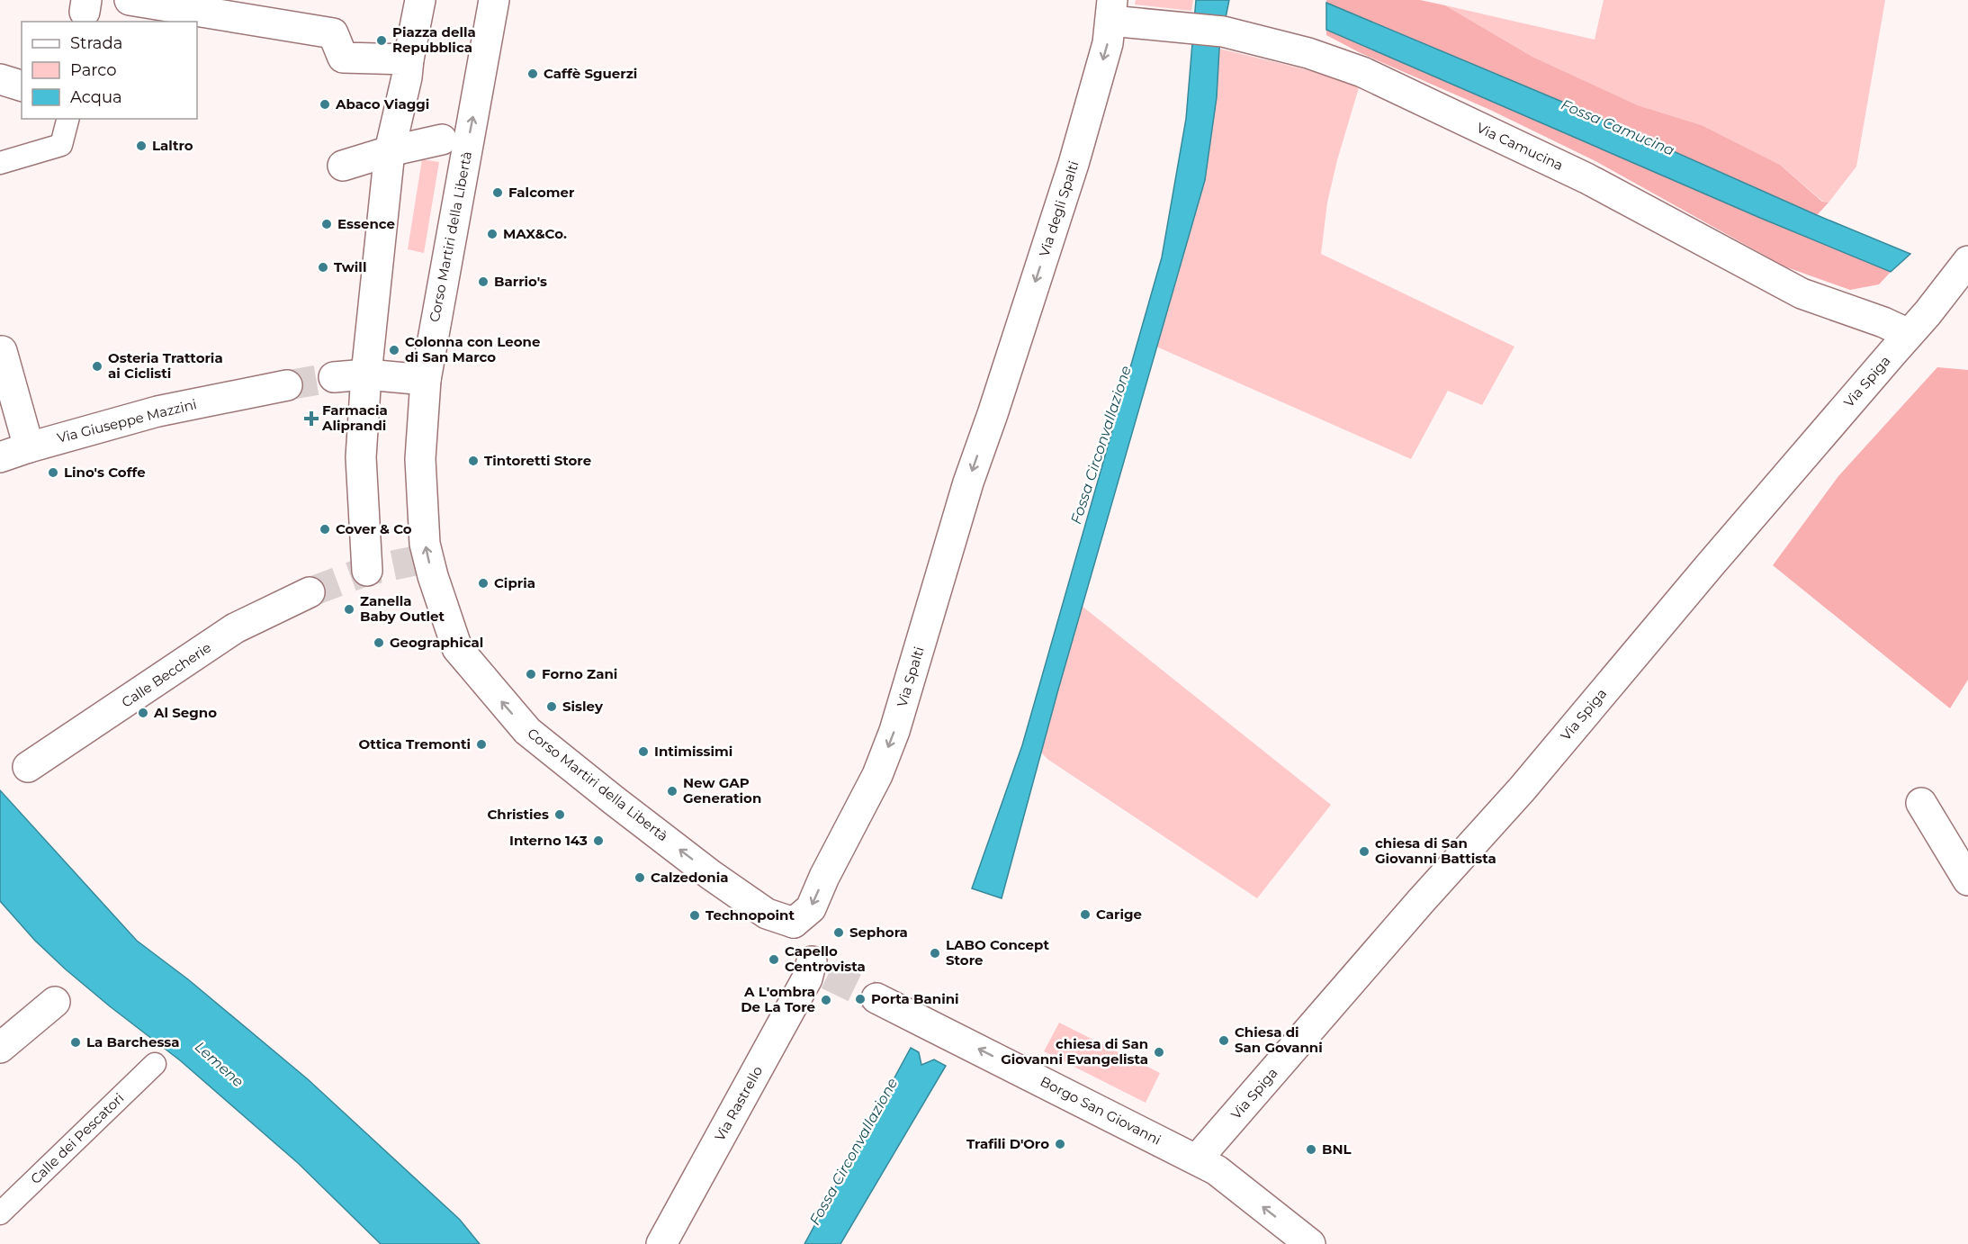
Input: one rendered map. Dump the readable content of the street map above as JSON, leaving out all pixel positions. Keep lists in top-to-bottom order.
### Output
{
  "streets": {
    "street": [
      "Via Camucina",
      "Via degli Spalti",
      "Corso Martiri della Libertà",
      "Via Spiga",
      "Via Giuseppe Mazzini",
      "Calle Beccherie",
      "Via Spalti",
      "Via Rastrello",
      "Borgo San Giovanni"
    ],
    "lane": ["Calle dei Pescatori"]
  },
  "crossings": [
    ["Via Camucina", "Via degli Spalti"],
    ["Via Camucina", "Via Spiga"],
    ["Via degli Spalti", "Via Spalti"],
    ["Corso Martiri della Libertà", "Via Spalti"],
    ["Corso Martiri della Libertà", "Via Rastrello"],
    ["Via Spiga", "Borgo San Giovanni"],
    ["Via Spalti", "Via Rastrello"]
  ],
  "one_way": ["Via degli Spalti", "Via Spalti", "Borgo San Giovanni"],
  "water": ["Fossa Camucina", "Fossa Circonvallazione", "Lemene"],
  "places": {
    "other": [
      "Piazza della Repubblica",
      "Caffè Sguerzi",
      "Abaco Viaggi",
      "Laltro",
      "Falcomer",
      "Essence",
      "MAX&Co.",
      "Twill",
      "Barrio's",
      "Colonna con Leone di San Marco",
      "Osteria Trattoria ai Ciclisti",
      "Tintoretti Store",
      "Lino's Coffe",
      "Cover & Co",
      "Cipria",
      "Zanella Baby Outlet",
      "Geographical",
      "Forno Zani",
      "Sisley",
      "Al Segno",
      "Ottica Tremonti",
      "Intimissimi",
      "New GAP Generation",
      "Christies",
      "Interno 143",
      "chiesa di San Giovanni Battista",
      "Calzedonia",
      "Carige",
      "Technopoint",
      "Sephora",
      "LABO Concept Store",
      "Capello Centrovista",
      "Porta Banini",
      "A L'ombra De La Tore",
      "Chiesa di San Govanni",
      "La Barchessa",
      "chiesa di San Giovanni Evangelista",
      "Trafili D'Oro",
      "BNL"
    ],
    "health": ["Farmacia Aliprandi"]
  },
  "legend": ["Strada", "Parco", "Acqua"]
}
